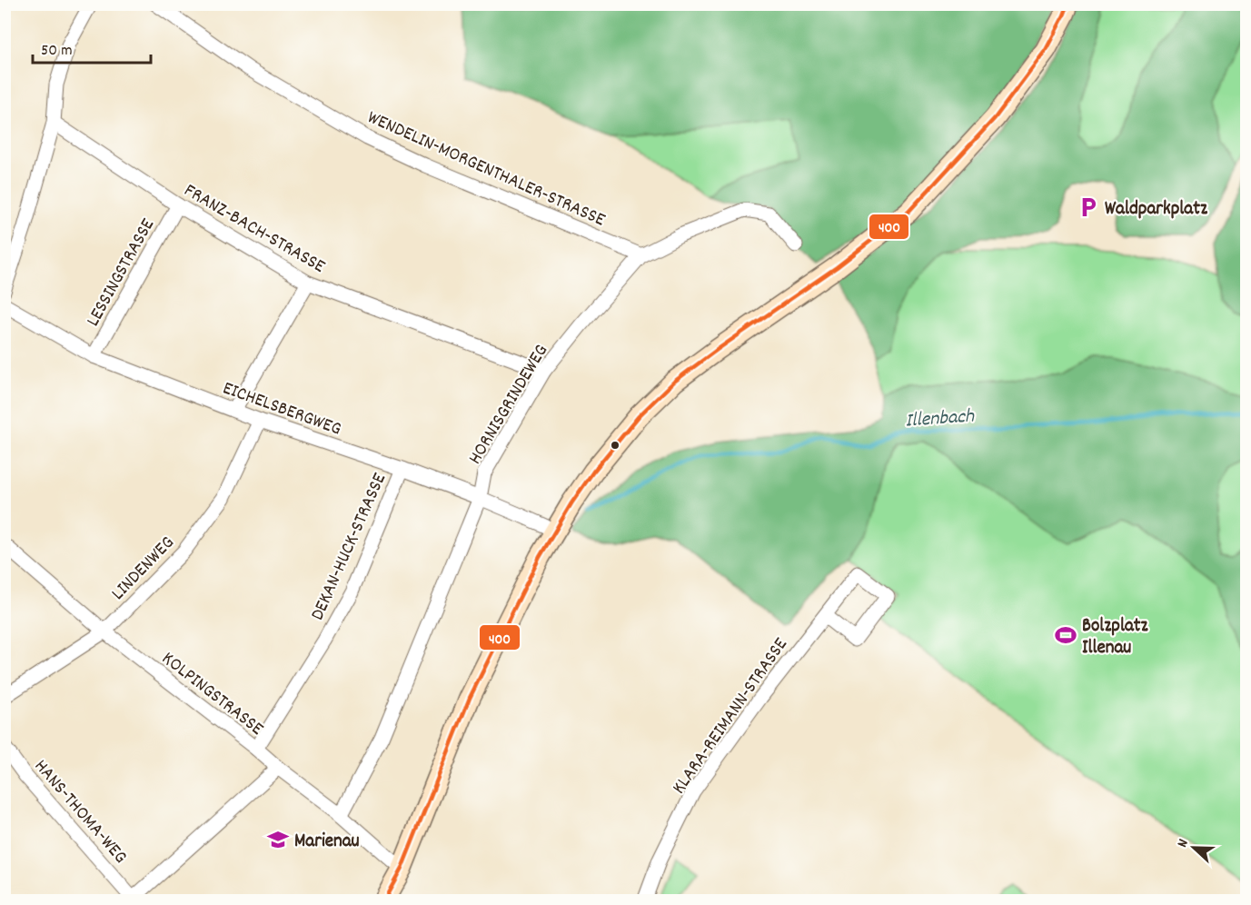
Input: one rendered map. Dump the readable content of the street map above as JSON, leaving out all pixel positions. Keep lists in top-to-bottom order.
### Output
{
  "streets": {
    "street": [
      "WENDELIN-MORGENTHALER-STRASSE",
      "FRANZ-BACH-STRASSE",
      "LESSINGSTRASSE",
      "HORNISGRINDEWEG",
      "EICHELSBERGWEG",
      "DEKAN-HUCK-STRASSE",
      "LINDENWEG",
      "KOLPINGSTRASSE",
      "KLARA-REIMANN-STRASSE",
      "HANS-THOMA-WEG"
    ]
  },
  "crossings": [
    ["WENDELIN-MORGENTHALER-STRASSE", "HORNISGRINDEWEG"],
    ["FRANZ-BACH-STRASSE", "LESSINGSTRASSE"],
    ["FRANZ-BACH-STRASSE", "HORNISGRINDEWEG"],
    ["LESSINGSTRASSE", "EICHELSBERGWEG"],
    ["HORNISGRINDEWEG", "EICHELSBERGWEG"],
    ["HORNISGRINDEWEG", "KOLPINGSTRASSE"],
    ["EICHELSBERGWEG", "DEKAN-HUCK-STRASSE"],
    ["EICHELSBERGWEG", "LINDENWEG"],
    ["DEKAN-HUCK-STRASSE", "KOLPINGSTRASSE"],
    ["LINDENWEG", "KOLPINGSTRASSE"],
    ["KOLPINGSTRASSE", "HANS-THOMA-WEG"]
  ],
  "water": ["Illenbach"],
  "places": {
    "parking": ["Waldparkplatz"],
    "sports": ["Bolzplatz Illenau"],
    "school or university": ["Marienau"]
  },
  "lines": ["transit line 400"],
  "scale_bar": "50 m",
  "north": "left"
}
